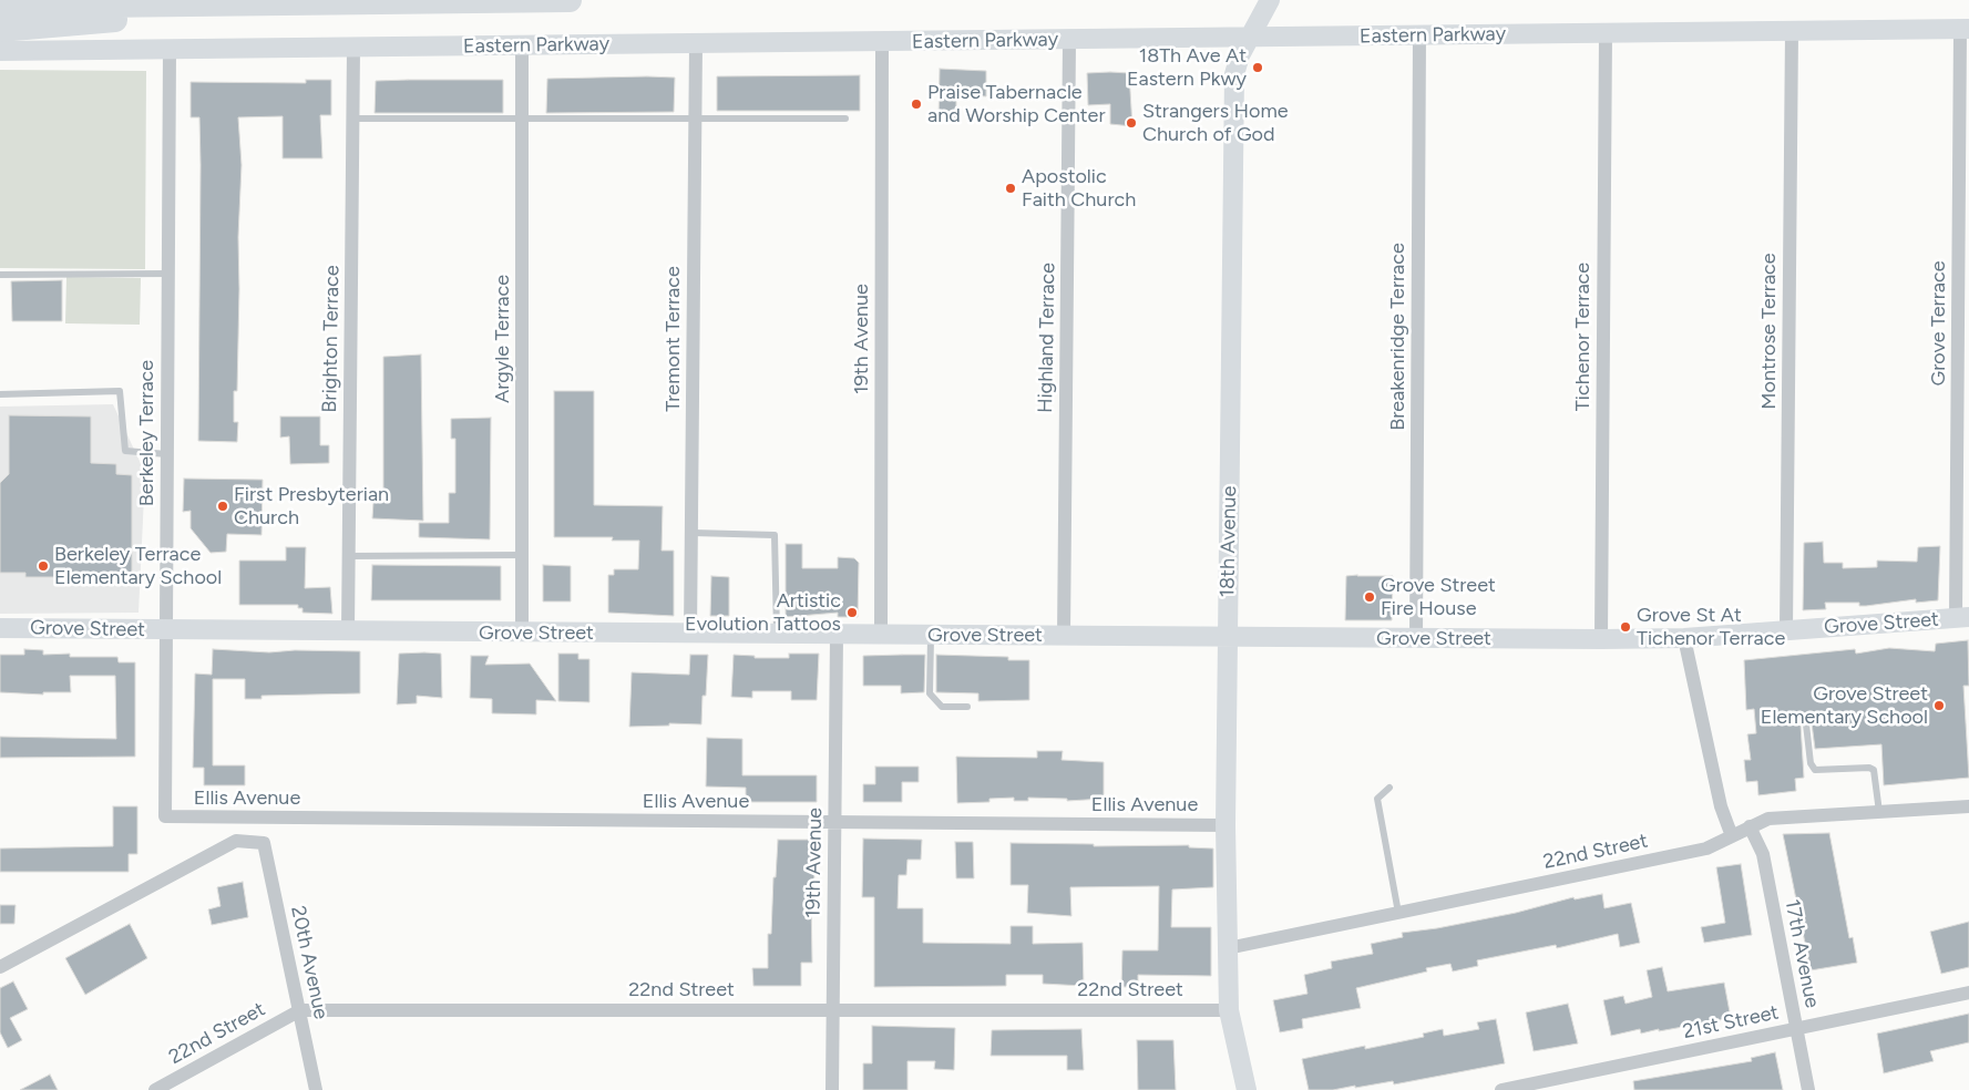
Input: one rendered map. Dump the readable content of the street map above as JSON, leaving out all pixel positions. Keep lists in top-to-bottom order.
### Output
{
  "streets": {
    "main road": ["Eastern Parkway", "18th Avenue", "Grove Street"],
    "street": [
      "Grove Terrace",
      "Montrose Terrace",
      "Breakenridge Terrace",
      "Tichenor Terrace",
      "Highland Terrace",
      "Brighton Terrace",
      "Argyle Terrace",
      "Tremont Terrace",
      "19th Avenue",
      "Berkeley Terrace",
      "Ellis Avenue",
      "22nd Street",
      "17th Avenue",
      "20th Avenue",
      "21st Street"
    ]
  },
  "crossings": [
    ["Eastern Parkway", "Grove Terrace"],
    ["Eastern Parkway", "Montrose Terrace"],
    ["Eastern Parkway", "Breakenridge Terrace"],
    ["Eastern Parkway", "Tichenor Terrace"],
    ["Eastern Parkway", "Highland Terrace"],
    ["Eastern Parkway", "Brighton Terrace"],
    ["Eastern Parkway", "Argyle Terrace"],
    ["Eastern Parkway", "Tremont Terrace"],
    ["Eastern Parkway", "19th Avenue"],
    ["Eastern Parkway", "Berkeley Terrace"],
    ["Eastern Parkway", "18th Avenue"],
    ["Grove Terrace", "Grove Street"],
    ["Montrose Terrace", "Grove Street"],
    ["Breakenridge Terrace", "Grove Street"],
    ["Tichenor Terrace", "Grove Street"],
    ["Highland Terrace", "Grove Street"],
    ["Brighton Terrace", "Grove Street"],
    ["Argyle Terrace", "Grove Street"],
    ["Tremont Terrace", "Grove Street"],
    ["19th Avenue", "Grove Street"],
    ["19th Avenue", "Ellis Avenue"],
    ["19th Avenue", "22nd Street"],
    ["Berkeley Terrace", "Grove Street"],
    ["Berkeley Terrace", "Ellis Avenue"],
    ["18th Avenue", "Grove Street"],
    ["18th Avenue", "Ellis Avenue"],
    ["18th Avenue", "22nd Street"],
    ["22nd Street", "17th Avenue"],
    ["22nd Street", "20th Avenue"],
    ["17th Avenue", "21st Street"]
  ],
  "places": [
    "18Th Ave At Eastern Pkwy",
    "Praise Tabernacle and Worship Center",
    "Strangers Home Church of God",
    "Apostolic Faith Church",
    "First Presbyterian Church",
    "Berkeley Terrace Elementary School",
    "Grove Street Fire House",
    "Artistic Evolution Tattoos",
    "Grove St At Tichenor Terrace",
    "Grove Street Elementary School"
  ]
}
